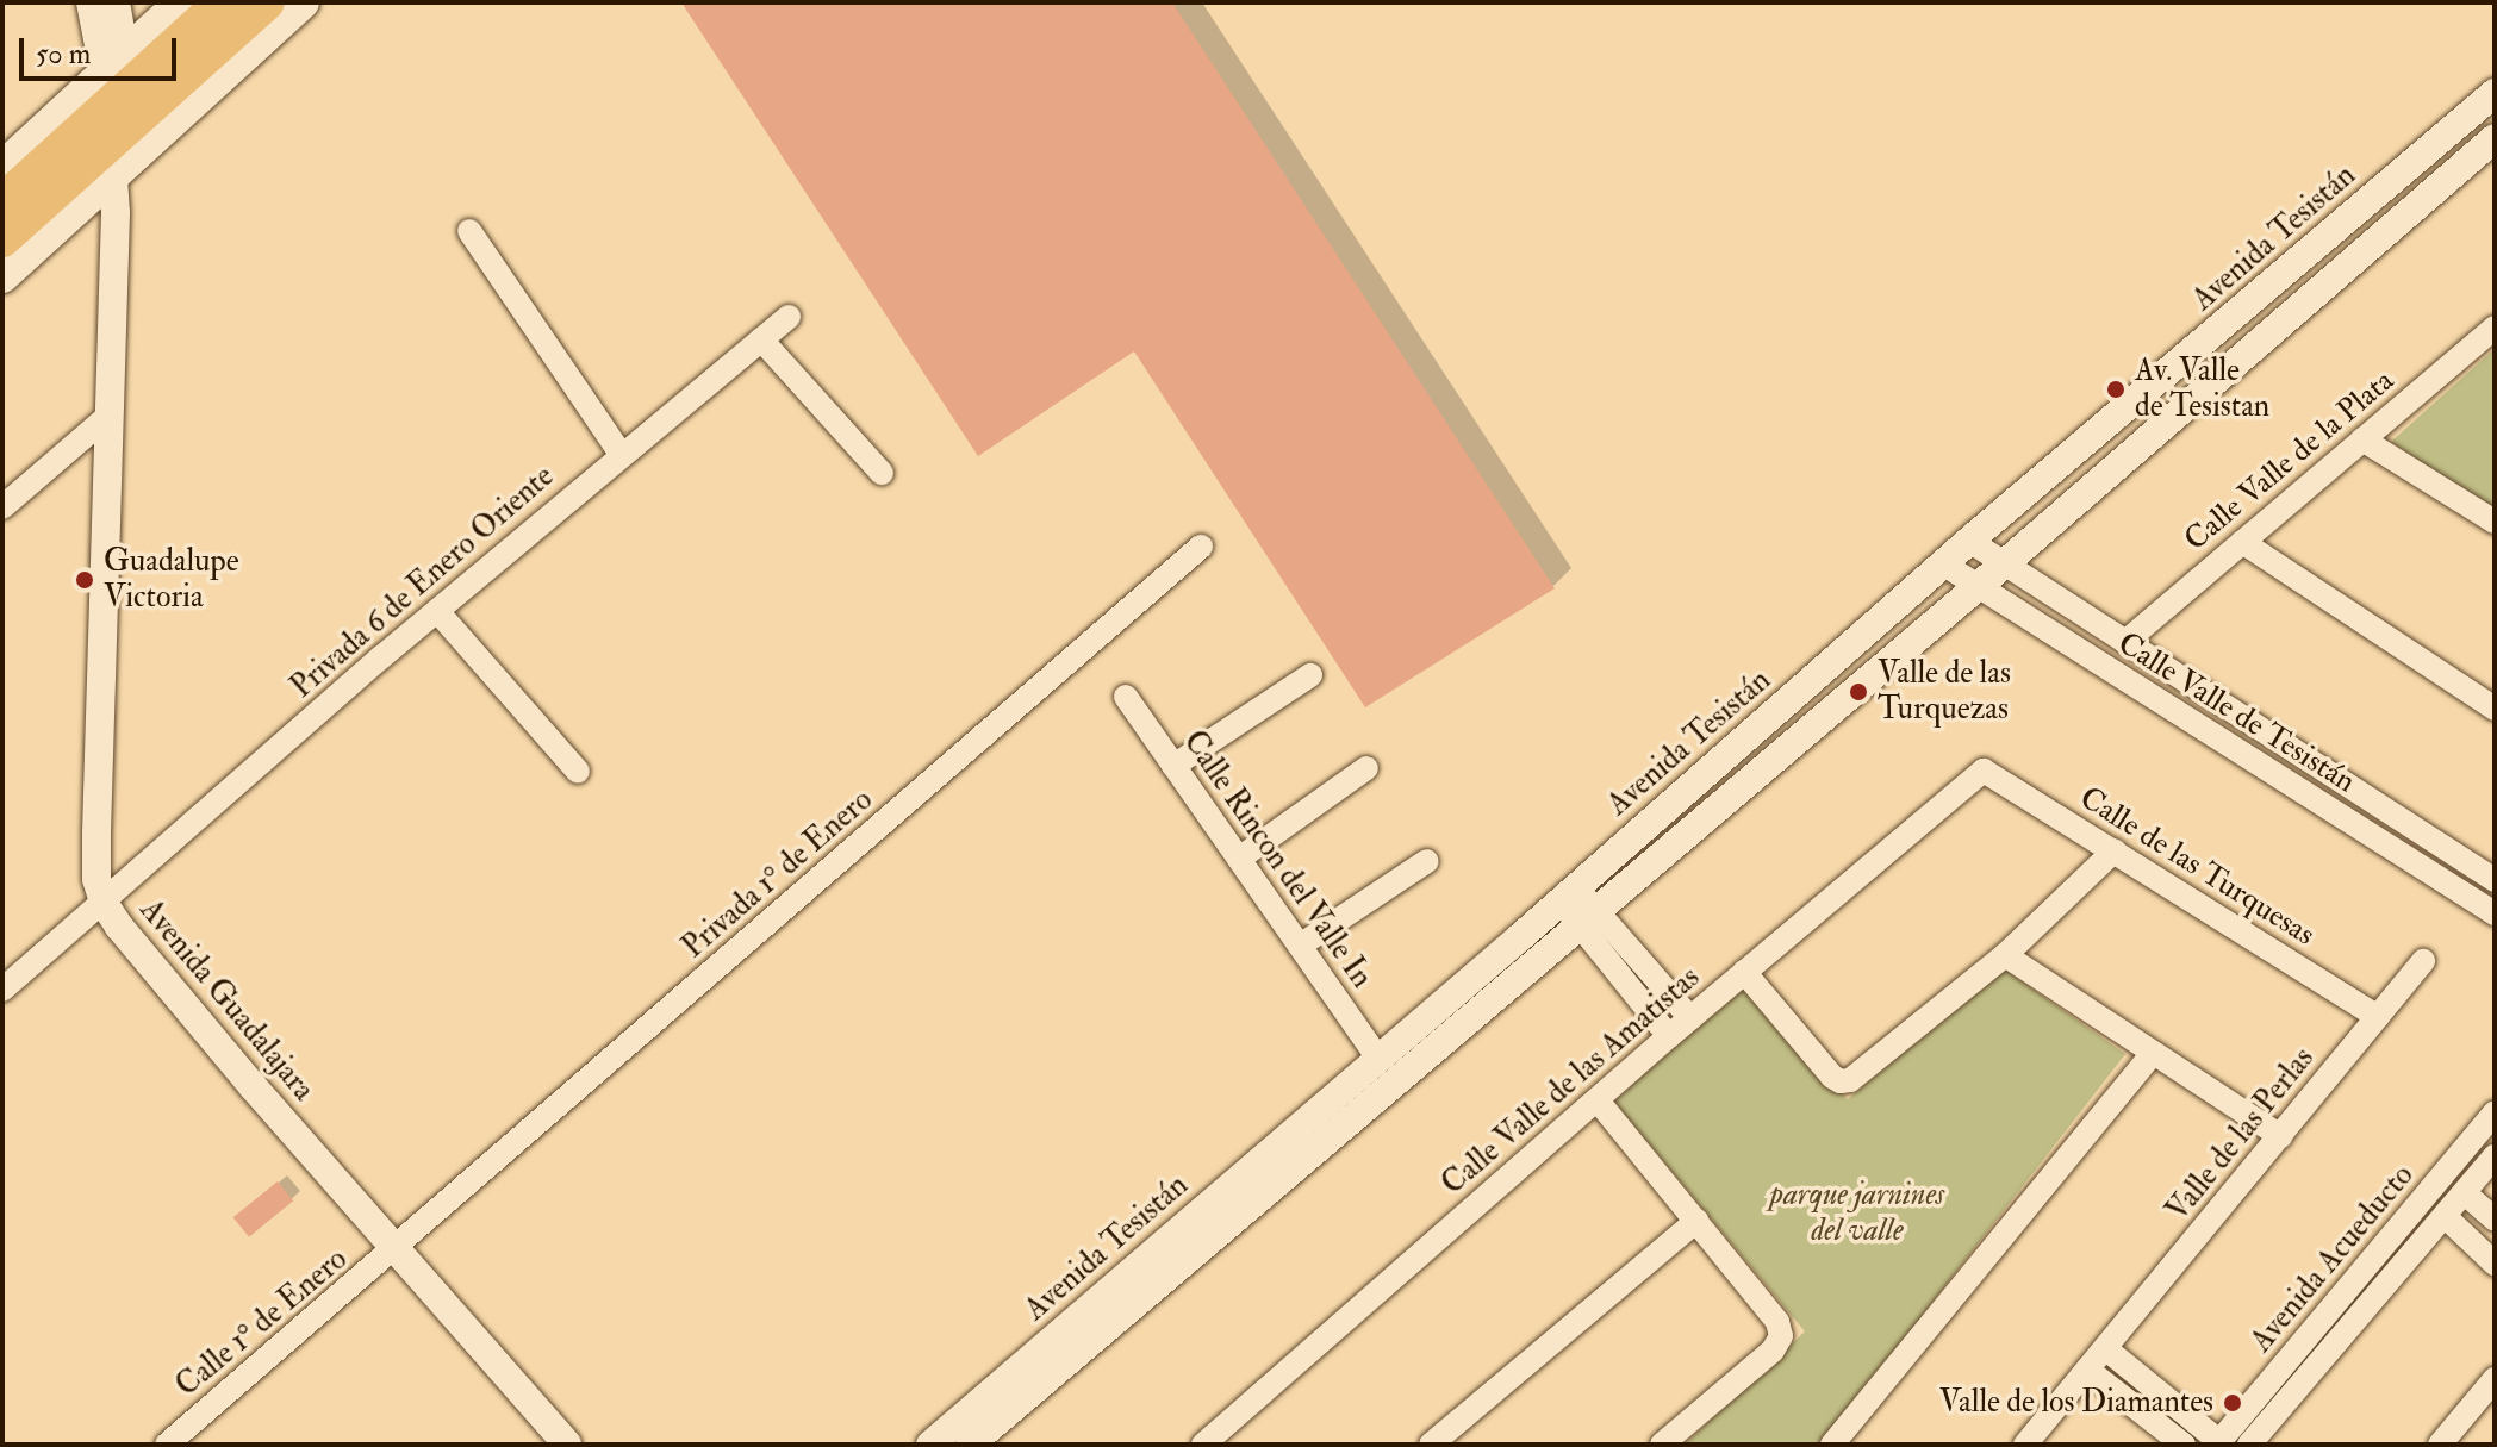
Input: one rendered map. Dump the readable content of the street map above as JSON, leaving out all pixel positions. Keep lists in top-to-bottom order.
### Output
{
  "streets": {
    "street": [
      "Avenida Tesistán",
      "Calle Valle de la Plata",
      "Privada 6 de Enero Oriente",
      "Calle Valle de Tesistán",
      "Calle Rincon del Valle In",
      "Calle de las Turquesas",
      "Privada 1° de Enero",
      "Avenida Guadalajara",
      "Calle Valle de las Amatistas",
      "Valle de las Perlas",
      "Avenida Acueducto",
      "Calle 1° de Enero"
    ]
  },
  "crossings": [
    ["Avenida Tesistán", "Calle Valle de Tesistán"],
    ["Avenida Tesistán", "Calle Rincon del Valle In"],
    ["Calle Valle de la Plata", "Calle Valle de Tesistán"],
    ["Privada 6 de Enero Oriente", "Avenida Guadalajara"],
    ["Calle de las Turquesas", "Calle Valle de las Amatistas"],
    ["Calle de las Turquesas", "Valle de las Perlas"],
    ["Privada 1° de Enero", "Avenida Guadalajara"],
    ["Privada 1° de Enero", "Calle 1° de Enero"],
    ["Avenida Guadalajara", "Calle 1° de Enero"]
  ],
  "parks": ["parque jarnines del valle"],
  "places": [
    "Av. Valle de Tesistan",
    "Guadalupe Victoria",
    "Valle de las Turquezas",
    "Valle de los Diamantes"
  ],
  "scale_bar": "50 m"
}
